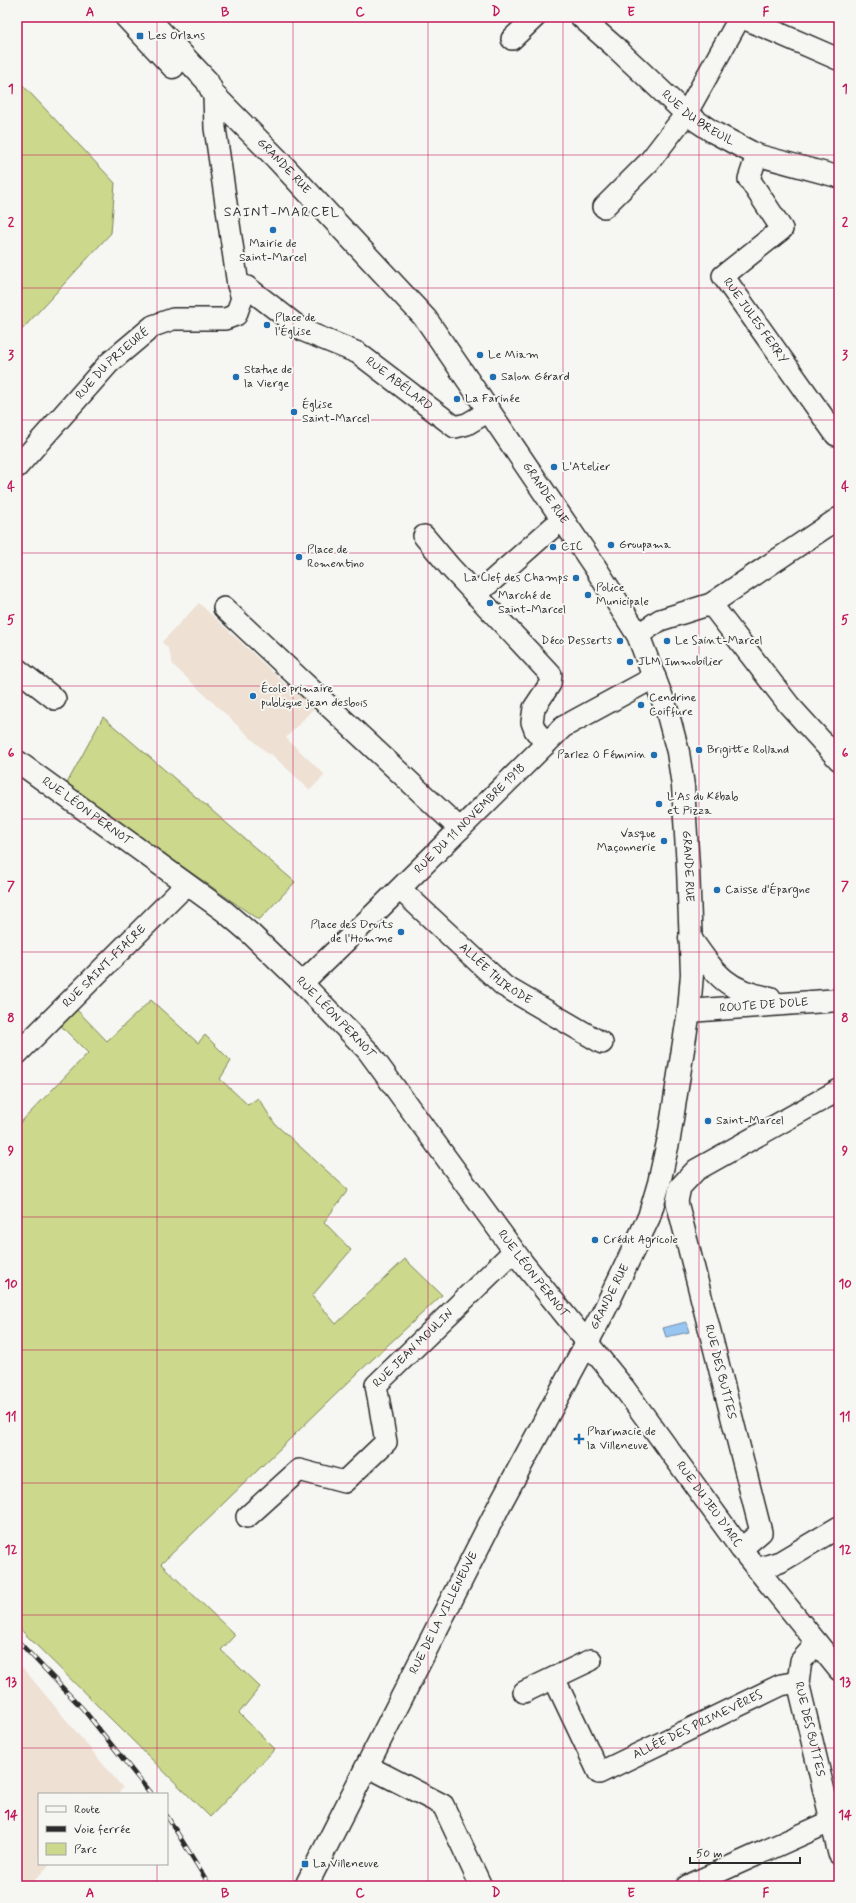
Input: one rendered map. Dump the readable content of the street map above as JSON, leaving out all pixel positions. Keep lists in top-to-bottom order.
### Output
{
  "streets": {
    "main road": ["GRANDE RUE", "ROUTE DE DOLE", "RUE DE LA VILLENEUVE"],
    "street": [
      "RUE DU BREUIL",
      "RUE JULES FERRY",
      "RUE DU PRIEURÉ",
      "RUE ABÉLARD",
      "RUE LÉON PERNOT",
      "RUE DU 11 NOVEMBRE 1918",
      "RUE SAINT-FIACRE",
      "ALLÉE THIRODE",
      "RUE JEAN MOULIN",
      "RUE DES BUTTES",
      "RUE DU JEU D'ARC",
      "ALLÉE DES PRIMEVÈRES"
    ]
  },
  "crossings": [
    ["RUE DU BREUIL", "RUE JULES FERRY"],
    ["GRANDE RUE", "RUE ABÉLARD"],
    ["GRANDE RUE", "RUE LÉON PERNOT"],
    ["GRANDE RUE", "RUE DU 11 NOVEMBRE 1918"],
    ["GRANDE RUE", "ROUTE DE DOLE"],
    ["GRANDE RUE", "RUE DU JEU D'ARC"],
    ["GRANDE RUE", "RUE DE LA VILLENEUVE"],
    ["RUE DU PRIEURÉ", "RUE ABÉLARD"],
    ["RUE LÉON PERNOT", "RUE DU 11 NOVEMBRE 1918"],
    ["RUE LÉON PERNOT", "RUE SAINT-FIACRE"],
    ["RUE LÉON PERNOT", "RUE JEAN MOULIN"],
    ["RUE LÉON PERNOT", "RUE DU JEU D'ARC"],
    ["RUE LÉON PERNOT", "RUE DE LA VILLENEUVE"],
    ["RUE DU 11 NOVEMBRE 1918", "ALLÉE THIRODE"],
    ["RUE DES BUTTES", "RUE DU JEU D'ARC"],
    ["RUE DES BUTTES", "ALLÉE DES PRIMEVÈRES"],
    ["RUE DU JEU D'ARC", "RUE DE LA VILLENEUVE"]
  ],
  "districts": ["SAINT-MARCEL"],
  "places": {
    "transit": ["Les Orlans", "La Villeneuve"],
    "other": [
      "Mairie de Saint-Marcel",
      "Place de l'Église",
      "Le Miam",
      "Statue de la Vierge",
      "Salon Gérard",
      "La Farinée",
      "Église Saint-Marcel",
      "L'Atelier",
      "Groupama",
      "CIC",
      "Place de Romentino",
      "La Clef des Champs",
      "Police Municipale",
      "Marché de Saint-Marcel",
      "Déco Desserts",
      "Le Saint-Marcel",
      "JLM Immobilier",
      "École primaire publique jean desbois",
      "Cendrine Coiffure",
      "Brigitte Rolland",
      "Parlez O Féminin",
      "L'As du Kébab et Pizza",
      "Vasque Maçonnerie",
      "Caisse d'Épargne",
      "Place des Droits de l'Homme",
      "Saint-Marcel",
      "Crédit Agricole"
    ],
    "health": ["Pharmacie de la Villeneuve"]
  },
  "legend": ["Route", "Voie ferrée", "Parc"],
  "scale_bar": "50 m",
  "grid": {
    "columns": [
      "A",
      "B",
      "C",
      "D",
      "E",
      "F"
    ],
    "rows": [
      "1",
      "2",
      "3",
      "4",
      "5",
      "6",
      "7",
      "8",
      "9",
      "10",
      "11",
      "12",
      "13",
      "14"
    ]
  }
}
